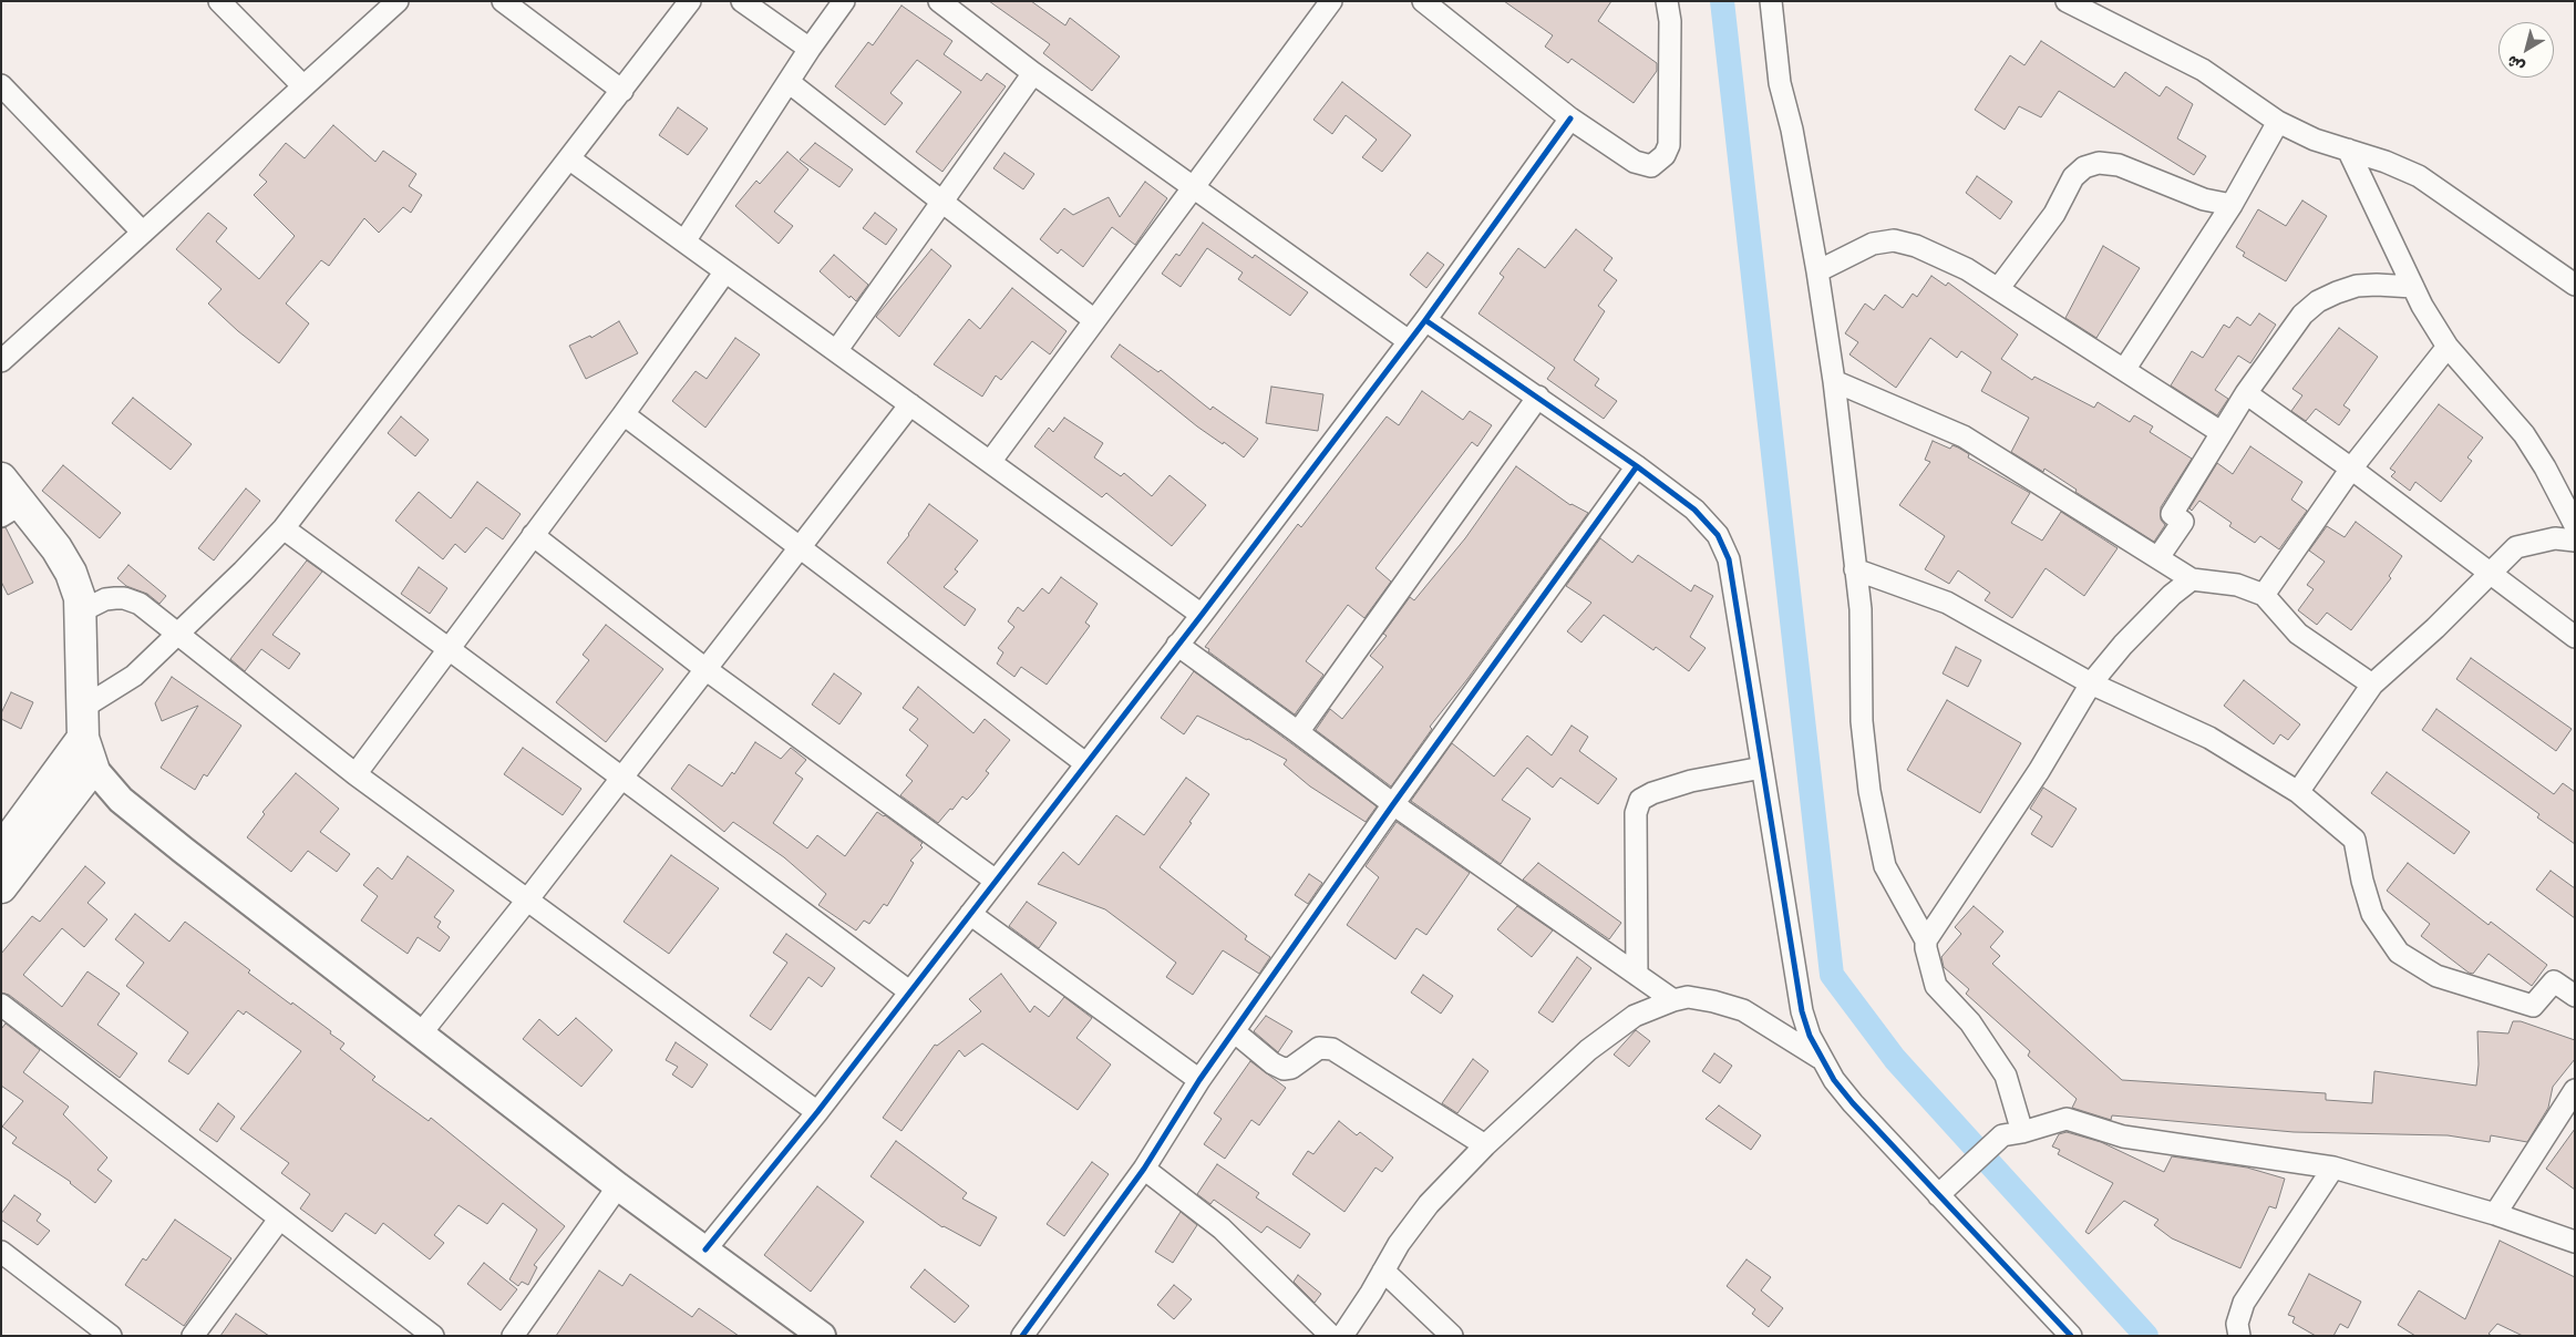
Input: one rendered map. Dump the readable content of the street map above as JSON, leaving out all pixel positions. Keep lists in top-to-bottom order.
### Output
{
  "north": "bottom left"
}
